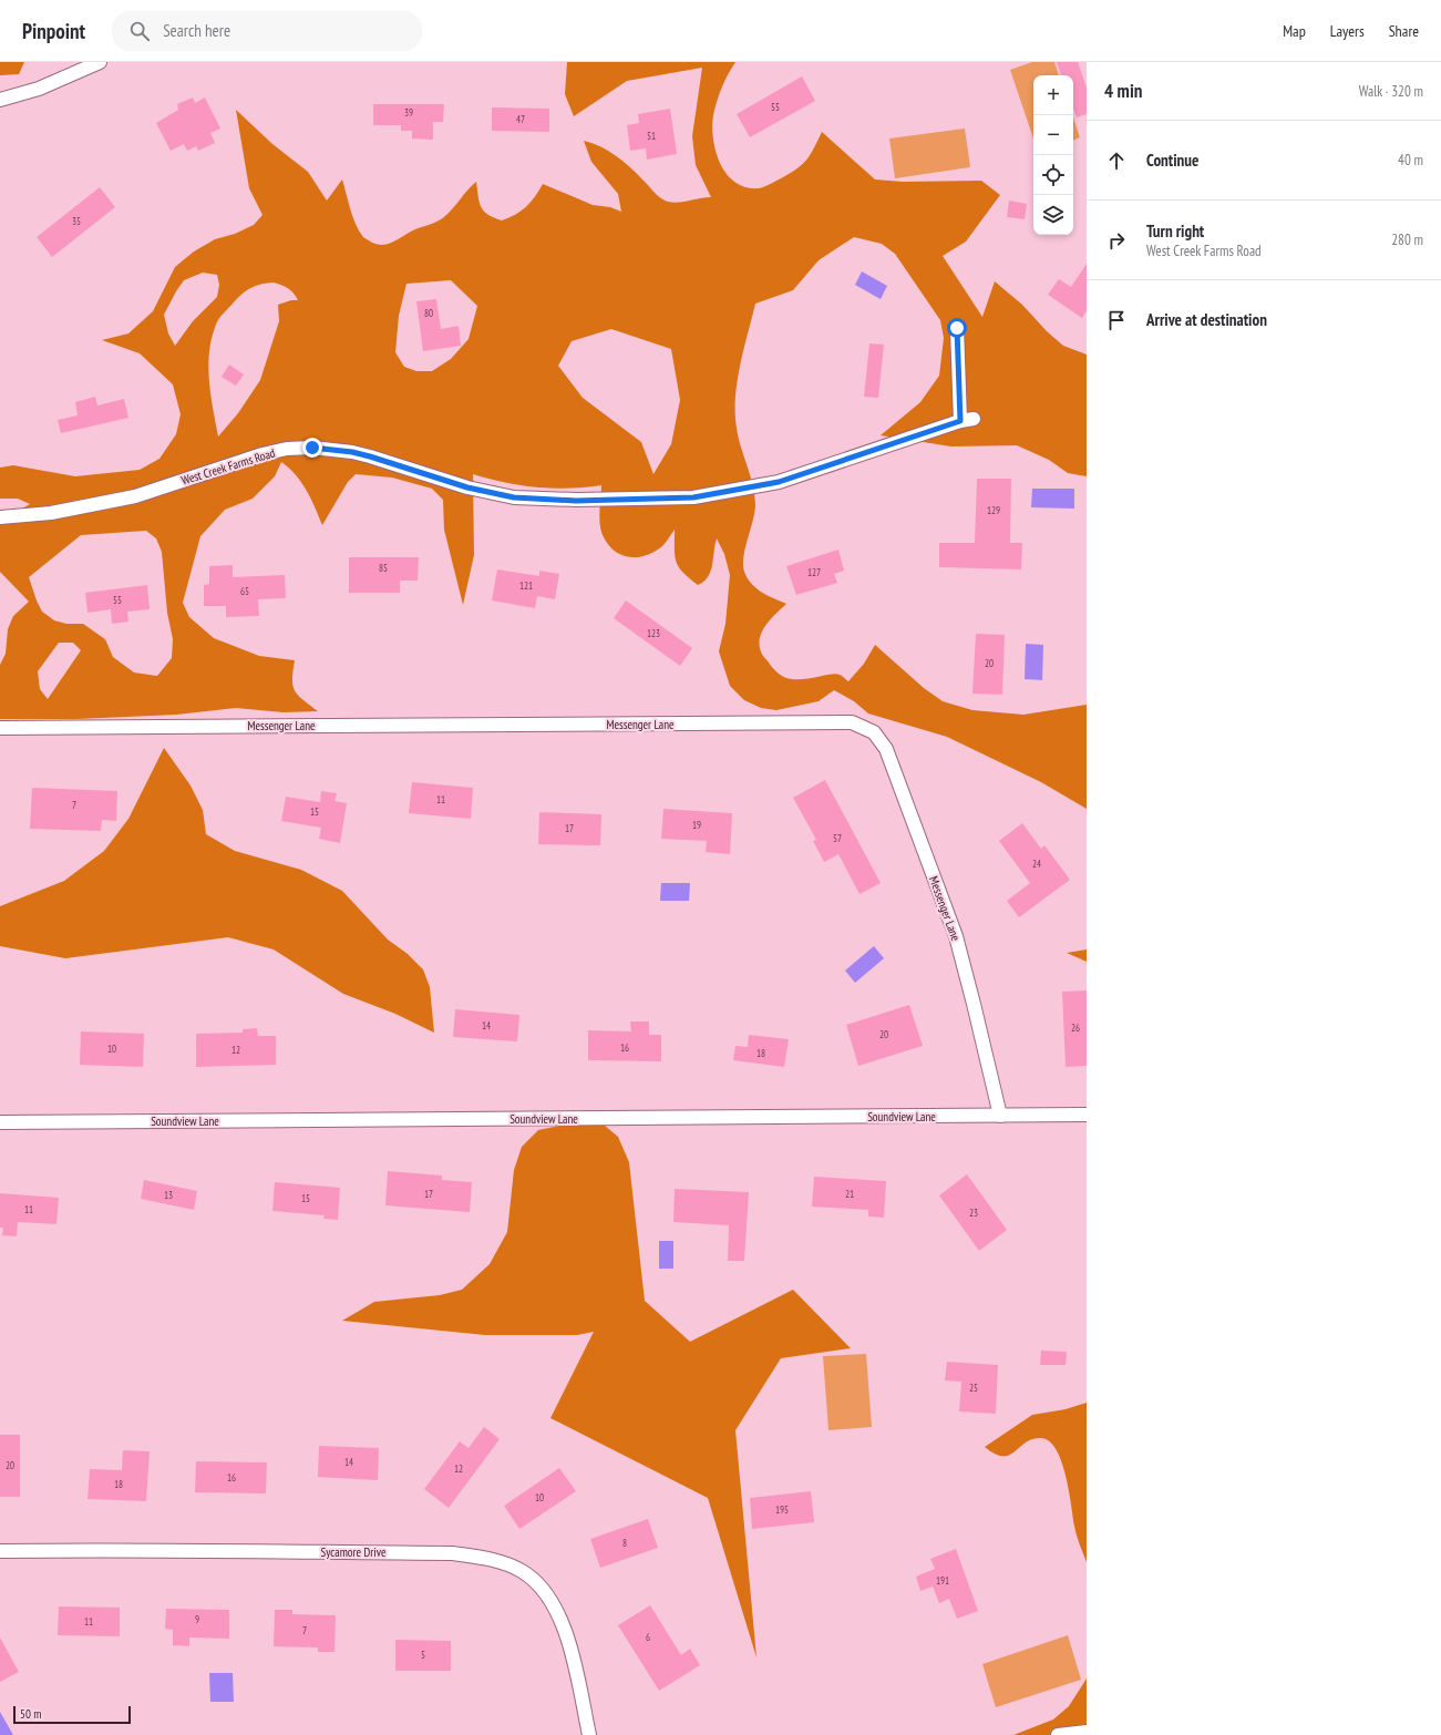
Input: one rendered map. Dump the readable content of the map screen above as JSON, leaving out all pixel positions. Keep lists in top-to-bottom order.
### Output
{
  "streets": {
    "street": [
      "West Creek Farms Road",
      "Messenger Lane",
      "Soundview Lane",
      "Sycamore Drive"
    ]
  },
  "crossings": [
    ["Messenger Lane", "Soundview Lane"]
  ],
  "house_numbers": [
    "55",
    "39",
    "47",
    "51",
    "35",
    "80",
    "129",
    "85",
    "127",
    "121",
    "65",
    "55",
    "123",
    "20",
    "11",
    "7",
    "15",
    "19",
    "17",
    "57",
    "24",
    "14",
    "26",
    "20",
    "16",
    "10",
    "12",
    "18",
    "17",
    "21",
    "13",
    "15",
    "11",
    "23",
    "25",
    "14",
    "20",
    "12",
    "16",
    "18",
    "10",
    "195",
    "8",
    "191",
    "9",
    "11",
    "7",
    "6",
    "5"
  ],
  "scale_bar": "50 m",
  "page": {
    "header": "Pinpoint",
    "search": "Search here",
    "nav": ["Map", "Layers", "Share"],
    "heading": ["4 min", "Walk · 320 m"],
    "map_buttons": ["+", "−"],
    "list": [
      ["Continue", "40 m"],
      ["Turn right", "West Creek Farms Road", "280 m"],
      "Arrive at destination"
    ],
    "scale": "50 m"
  }
}
